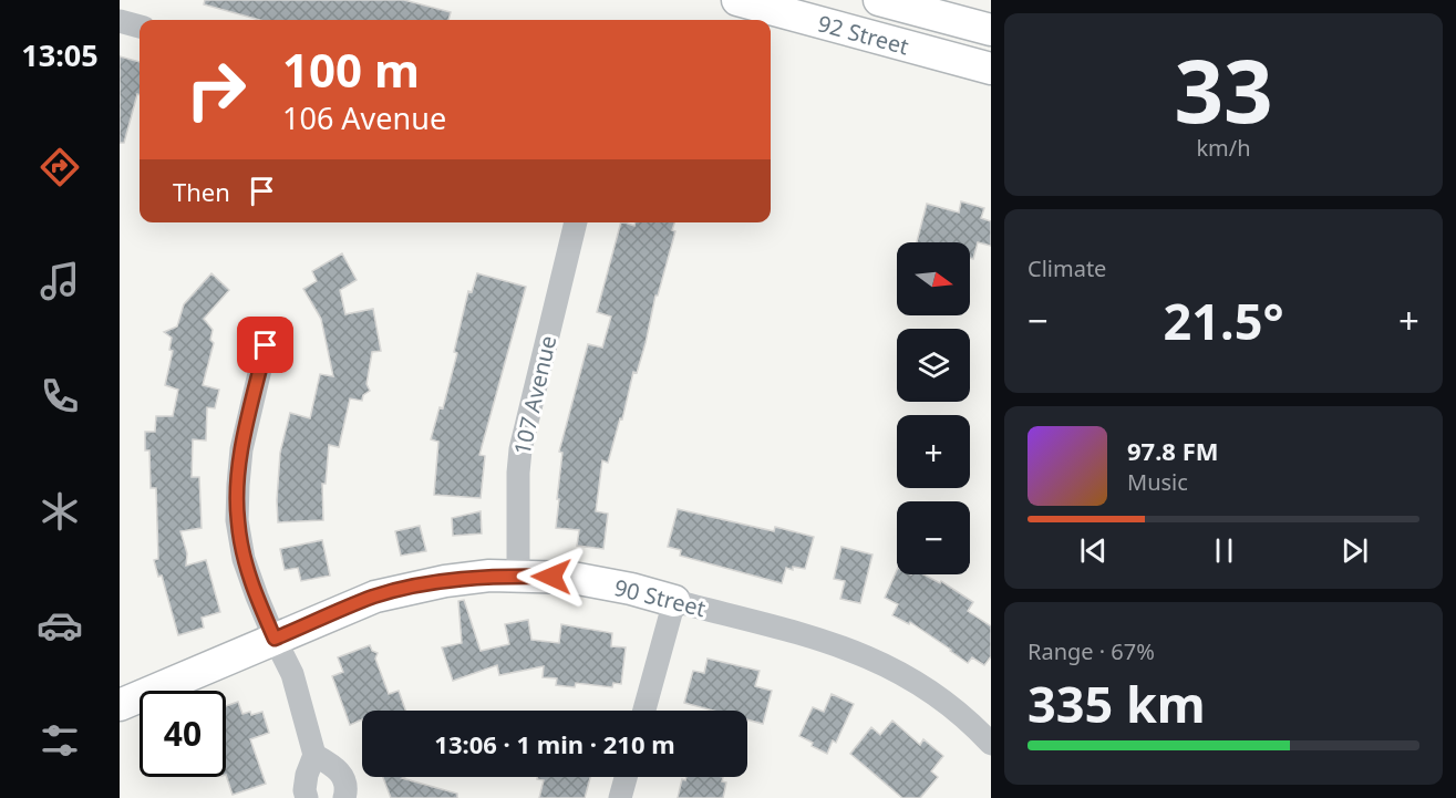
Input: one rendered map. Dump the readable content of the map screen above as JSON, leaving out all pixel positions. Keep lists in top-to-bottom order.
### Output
{
  "streets": {
    "street": ["92 Street", "107 Avenue", "90 Street"]
  },
  "crossings": [
    ["107 Avenue", "90 Street"]
  ],
  "north": "right",
  "page": {
    "tabs": "13:05",
    "tile": [
      ["33", "km/h"],
      "Climate",
      ["Range · 67%", "335 km"]
    ],
    "turn": ["100 m", "106 Avenue"],
    "then": "Then",
    "map_buttons": ["+", "−"],
    "heat": ["−", "21.5°", "+"],
    "song": ["97.8 FM", "Music"],
    "limit": "40",
    "trip": "13:06 · 1 min · 210 m"
  }
}
